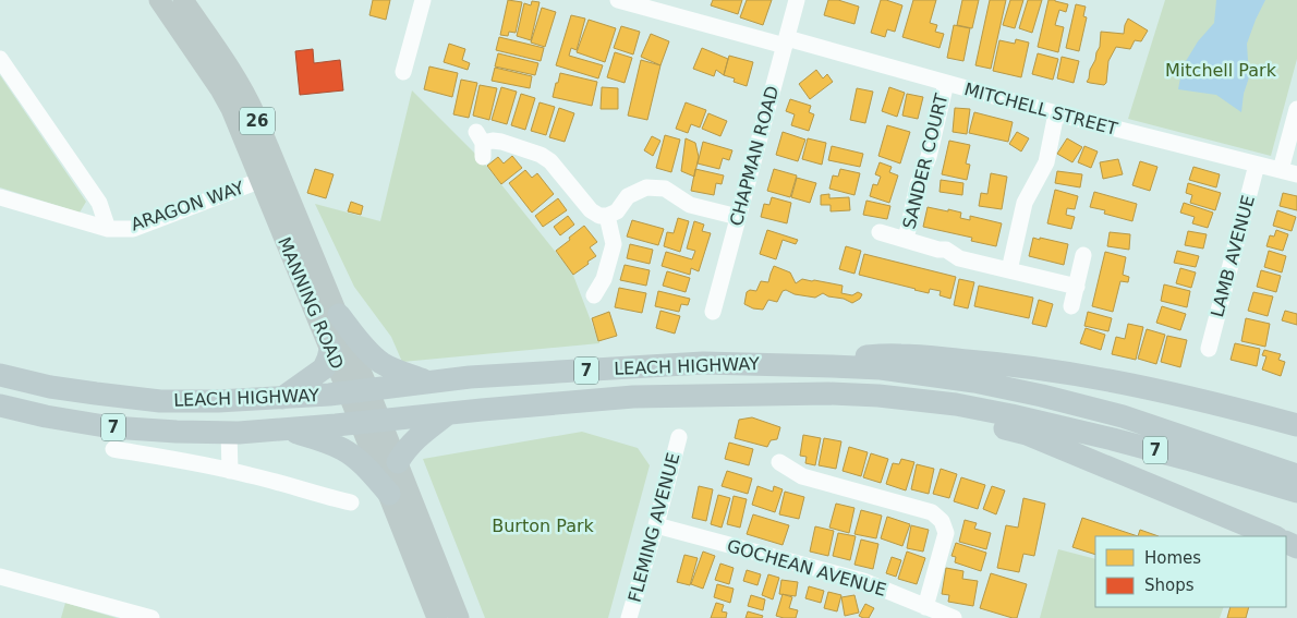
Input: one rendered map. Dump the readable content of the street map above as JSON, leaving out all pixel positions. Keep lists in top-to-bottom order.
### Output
{
  "streets": {
    "highway": ["LEACH HIGHWAY", "7"],
    "main road": ["26", "MANNING ROAD"],
    "street": [
      "MITCHELL STREET",
      "CHAPMAN ROAD",
      "SANDER COURT",
      "ARAGON WAY",
      "LAMB AVENUE",
      "FLEMING AVENUE",
      "GOCHEAN AVENUE"
    ]
  },
  "crossings": [
    ["MITCHELL STREET", "CHAPMAN ROAD"],
    ["MITCHELL STREET", "SANDER COURT"],
    ["MITCHELL STREET", "LAMB AVENUE"],
    ["ARAGON WAY", "MANNING ROAD"],
    ["MANNING ROAD", "LEACH HIGHWAY"],
    ["FLEMING AVENUE", "GOCHEAN AVENUE"]
  ],
  "parks": ["Mitchell Park", "Burton Park"],
  "legend": ["Homes", "Shops"]
}
